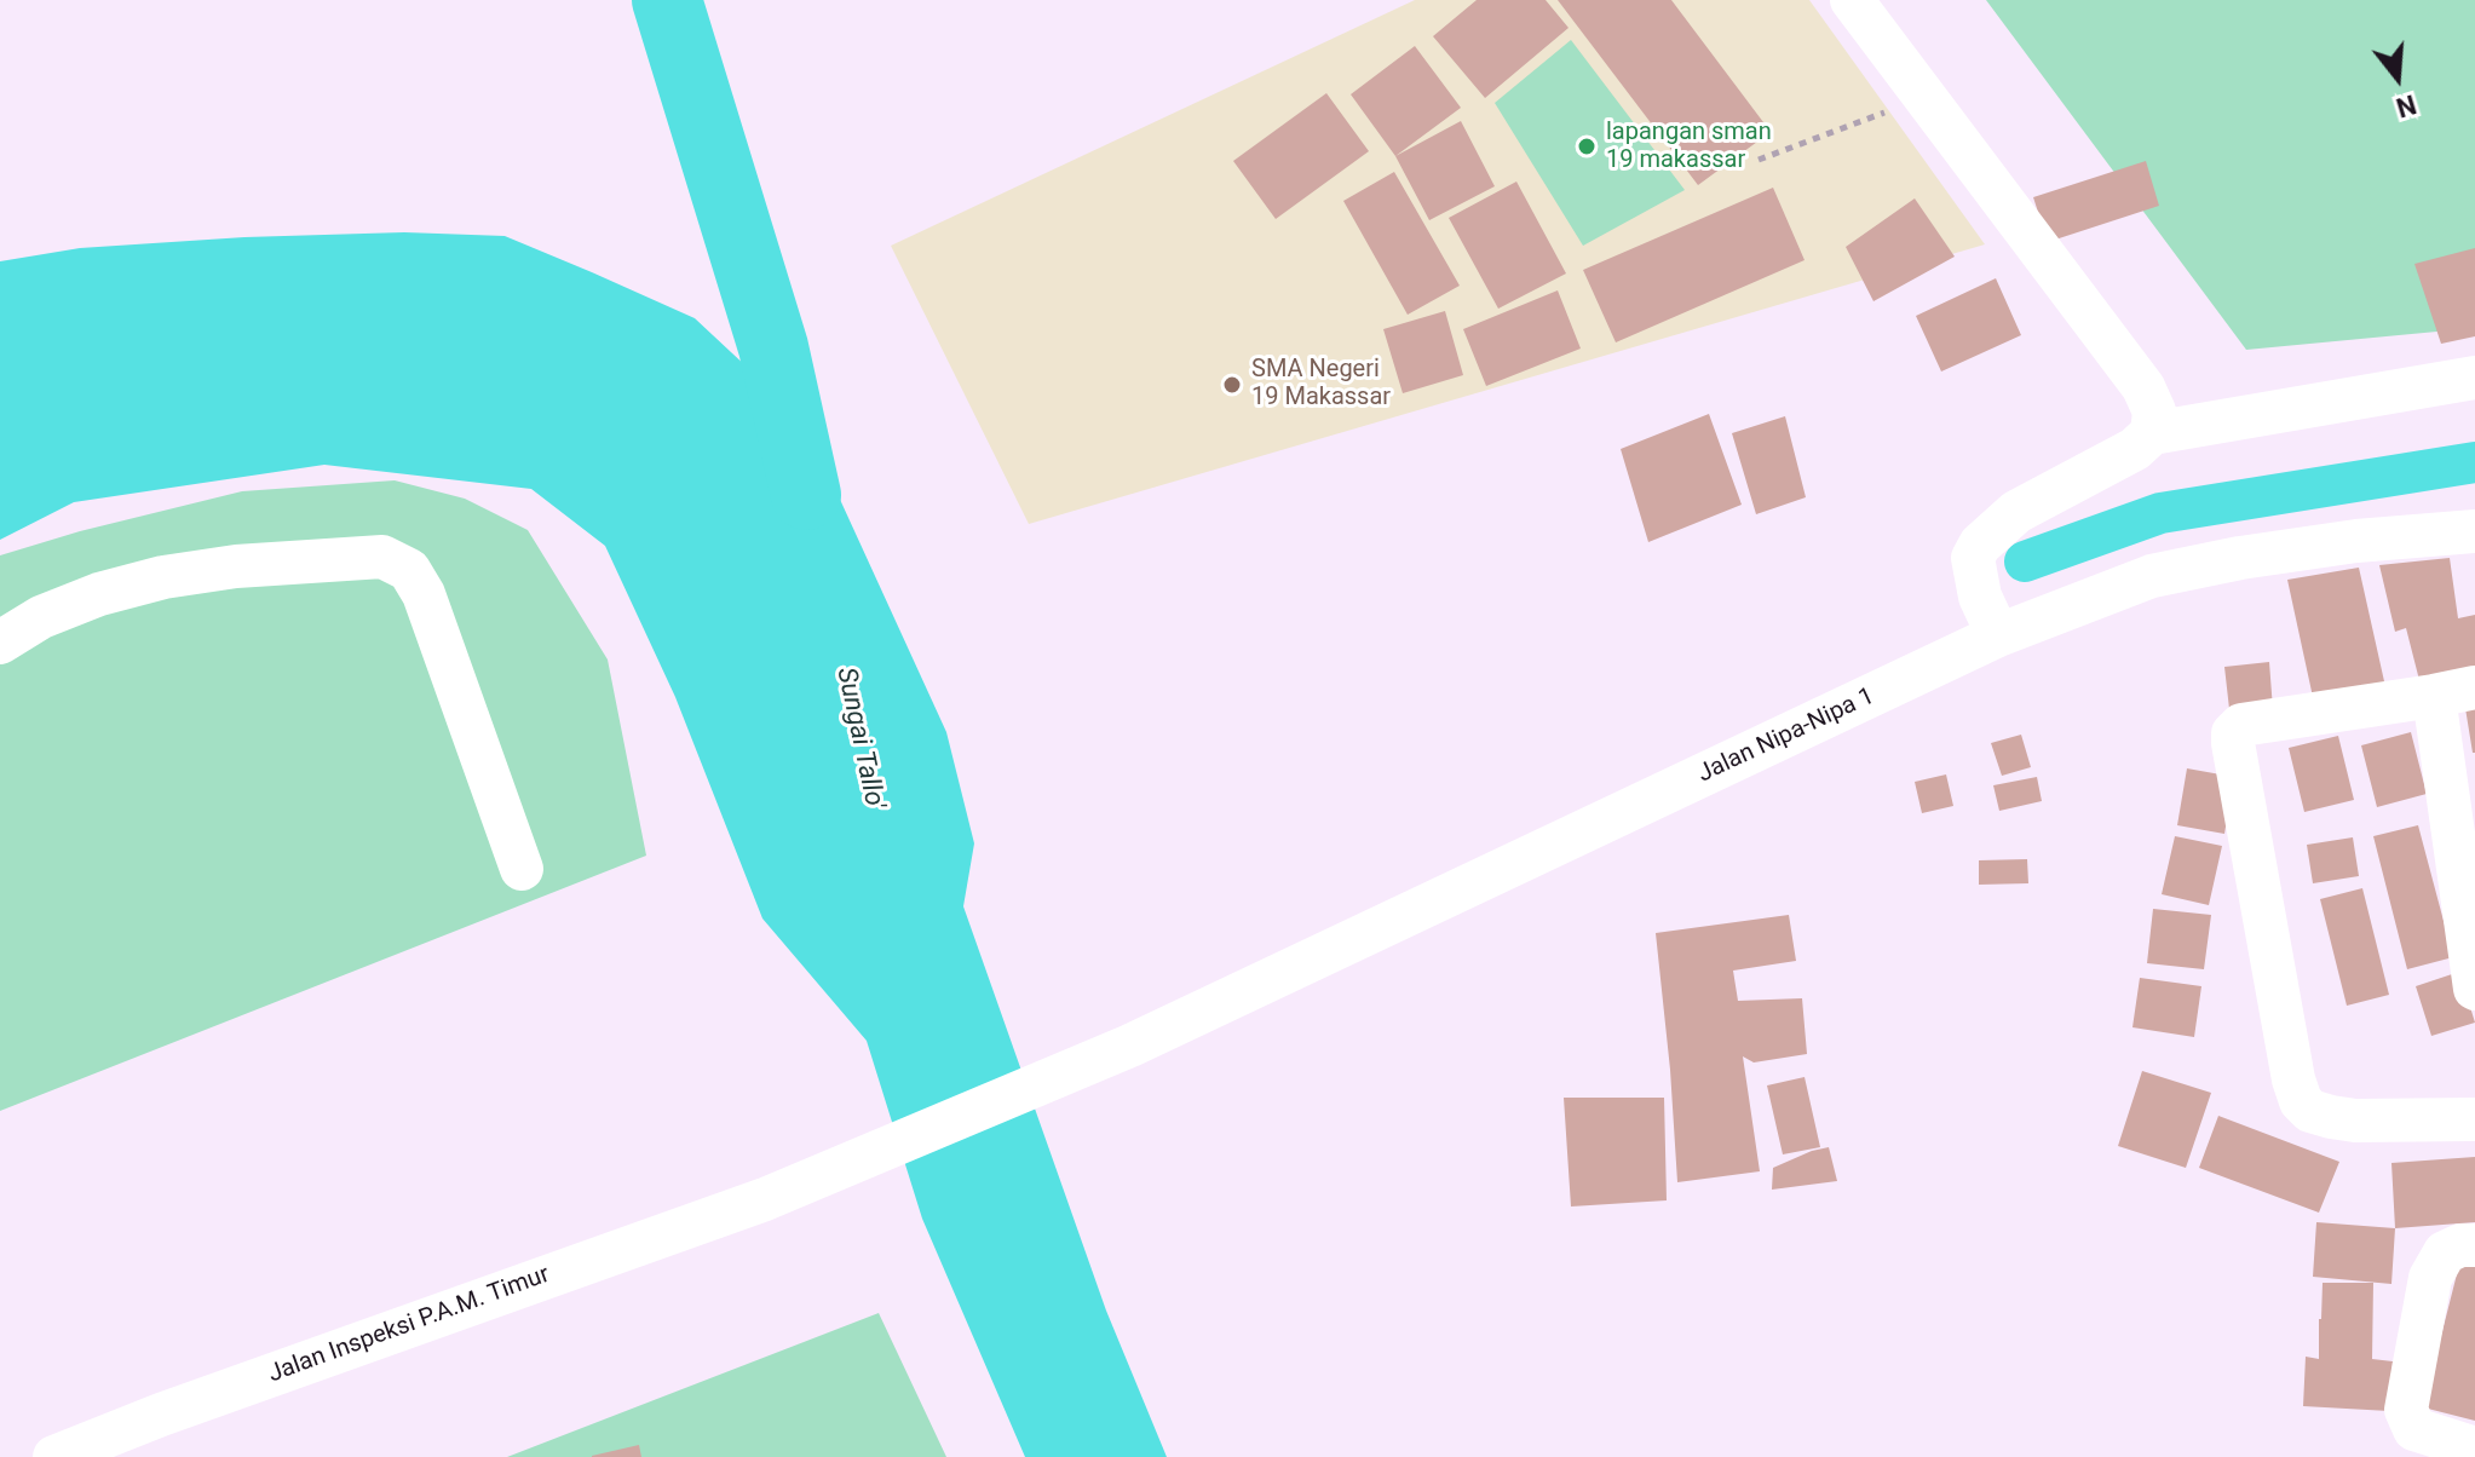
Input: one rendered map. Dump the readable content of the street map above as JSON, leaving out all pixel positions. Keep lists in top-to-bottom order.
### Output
{
  "streets": {
    "street": ["Jalan Nipa-Nipa 1", "Jalan Inspeksi P.A.M. Timur"]
  },
  "crossings": [
    ["Jalan Nipa-Nipa 1", "Jalan Inspeksi P.A.M. Timur"]
  ],
  "water": ["Sungai Tallo'"],
  "places": ["lapangan sman 19 makassar", "SMA Negeri 19 Makassar"],
  "north": "bottom"
}
